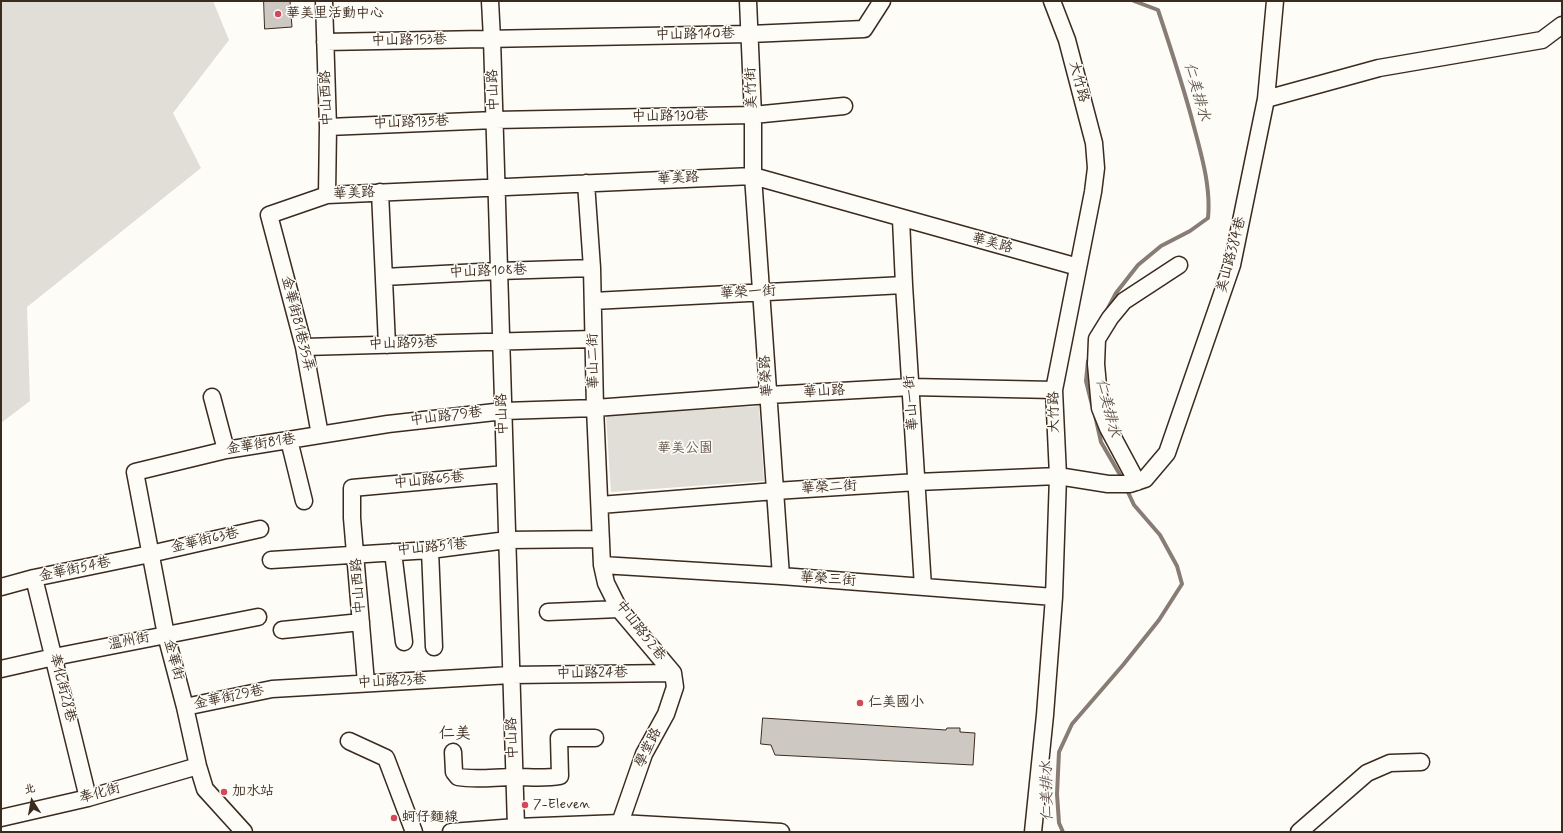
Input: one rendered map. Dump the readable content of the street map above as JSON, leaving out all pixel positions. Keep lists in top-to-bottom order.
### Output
{
  "streets": {
    "street": [
      "中山路140巷",
      "中山路153巷",
      "大竹路",
      "美竹街",
      "中山路",
      "中山西路",
      "中山路130巷",
      "中山路135巷",
      "華美路",
      "美山路384巷",
      "中山路108巷",
      "華榮一街",
      "金華街81巷35弄",
      "中山路93巷",
      "華山二街",
      "華榮路",
      "華山路",
      "華山一街",
      "中山路79巷",
      "金華街81巷",
      "中山路65巷",
      "華榮二街",
      "金華街63巷",
      "中山路51巷",
      "金華街54巷",
      "華榮三街",
      "中山路52巷",
      "溫州街",
      "金華街",
      "中山路24巷",
      "中山路23巷",
      "奉化街28巷",
      "金華街29巷",
      "學堂路",
      "奉化街"
    ]
  },
  "crossings": [
    ["中山路140巷", "中山路153巷"],
    ["中山路140巷", "美竹街"],
    ["中山路140巷", "中山路"],
    ["中山路153巷", "中山路"],
    ["中山路153巷", "中山西路"],
    ["大竹路", "華美路"],
    ["大竹路", "華山路"],
    ["大竹路", "華榮二街"],
    ["大竹路", "華榮三街"],
    ["美竹街", "中山路130巷"],
    ["美竹街", "華美路"],
    ["美竹街", "華榮路"],
    ["中山路", "中山路130巷"],
    ["中山路", "中山路135巷"],
    ["中山路", "華美路"],
    ["中山路", "中山路108巷"],
    ["中山路", "中山路93巷"],
    ["中山路", "中山路79巷"],
    ["中山路", "中山路65巷"],
    ["中山路", "中山路51巷"],
    ["中山路", "中山路24巷"],
    ["中山路", "中山路23巷"],
    ["中山西路", "中山路135巷"],
    ["中山西路", "華美路"],
    ["中山西路", "中山路65巷"],
    ["中山西路", "中山路51巷"],
    ["中山西路", "中山路23巷"],
    ["中山路130巷", "中山路135巷"],
    ["華美路", "金華街81巷35弄"],
    ["華美路", "華山二街"],
    ["華美路", "華榮路"],
    ["華美路", "華山一街"],
    ["美山路384巷", "華榮二街"],
    ["中山路108巷", "華山二街"],
    ["華榮一街", "華山二街"],
    ["華榮一街", "華榮路"],
    ["華榮一街", "華山一街"],
    ["金華街81巷35弄", "中山路93巷"],
    ["金華街81巷35弄", "金華街81巷"],
    ["中山路93巷", "華山二街"],
    ["華山二街", "華山路"],
    ["華山二街", "中山路79巷"],
    ["華山二街", "華榮二街"],
    ["華山二街", "中山路52巷"],
    ["華榮路", "華山路"],
    ["華榮路", "華榮二街"],
    ["華榮路", "華榮三街"],
    ["華山路", "華山一街"],
    ["華山路", "中山路79巷"],
    ["華山一街", "華榮二街"],
    ["華山一街", "華榮三街"],
    ["中山路79巷", "金華街81巷"],
    ["金華街81巷", "金華街"],
    ["金華街63巷", "金華街54巷"],
    ["金華街63巷", "金華街"],
    ["金華街54巷", "金華街"],
    ["金華街54巷", "奉化街28巷"],
    ["華榮三街", "中山路52巷"],
    ["中山路52巷", "中山路24巷"],
    ["中山路52巷", "學堂路"],
    ["溫州街", "金華街"],
    ["溫州街", "奉化街28巷"],
    ["金華街", "金華街29巷"],
    ["金華街", "奉化街"],
    ["中山路24巷", "中山路23巷"],
    ["中山路24巷", "學堂路"],
    ["中山路23巷", "金華街29巷"],
    ["奉化街28巷", "奉化街"]
  ],
  "districts": ["仁美"],
  "water": ["仁美排水"],
  "parks": ["華美公園"],
  "places": [
    "華美里活動中心",
    "仁美國小",
    "加水站",
    "7-Eleven",
    "蚵仔麵線"
  ],
  "north": "top"
}
